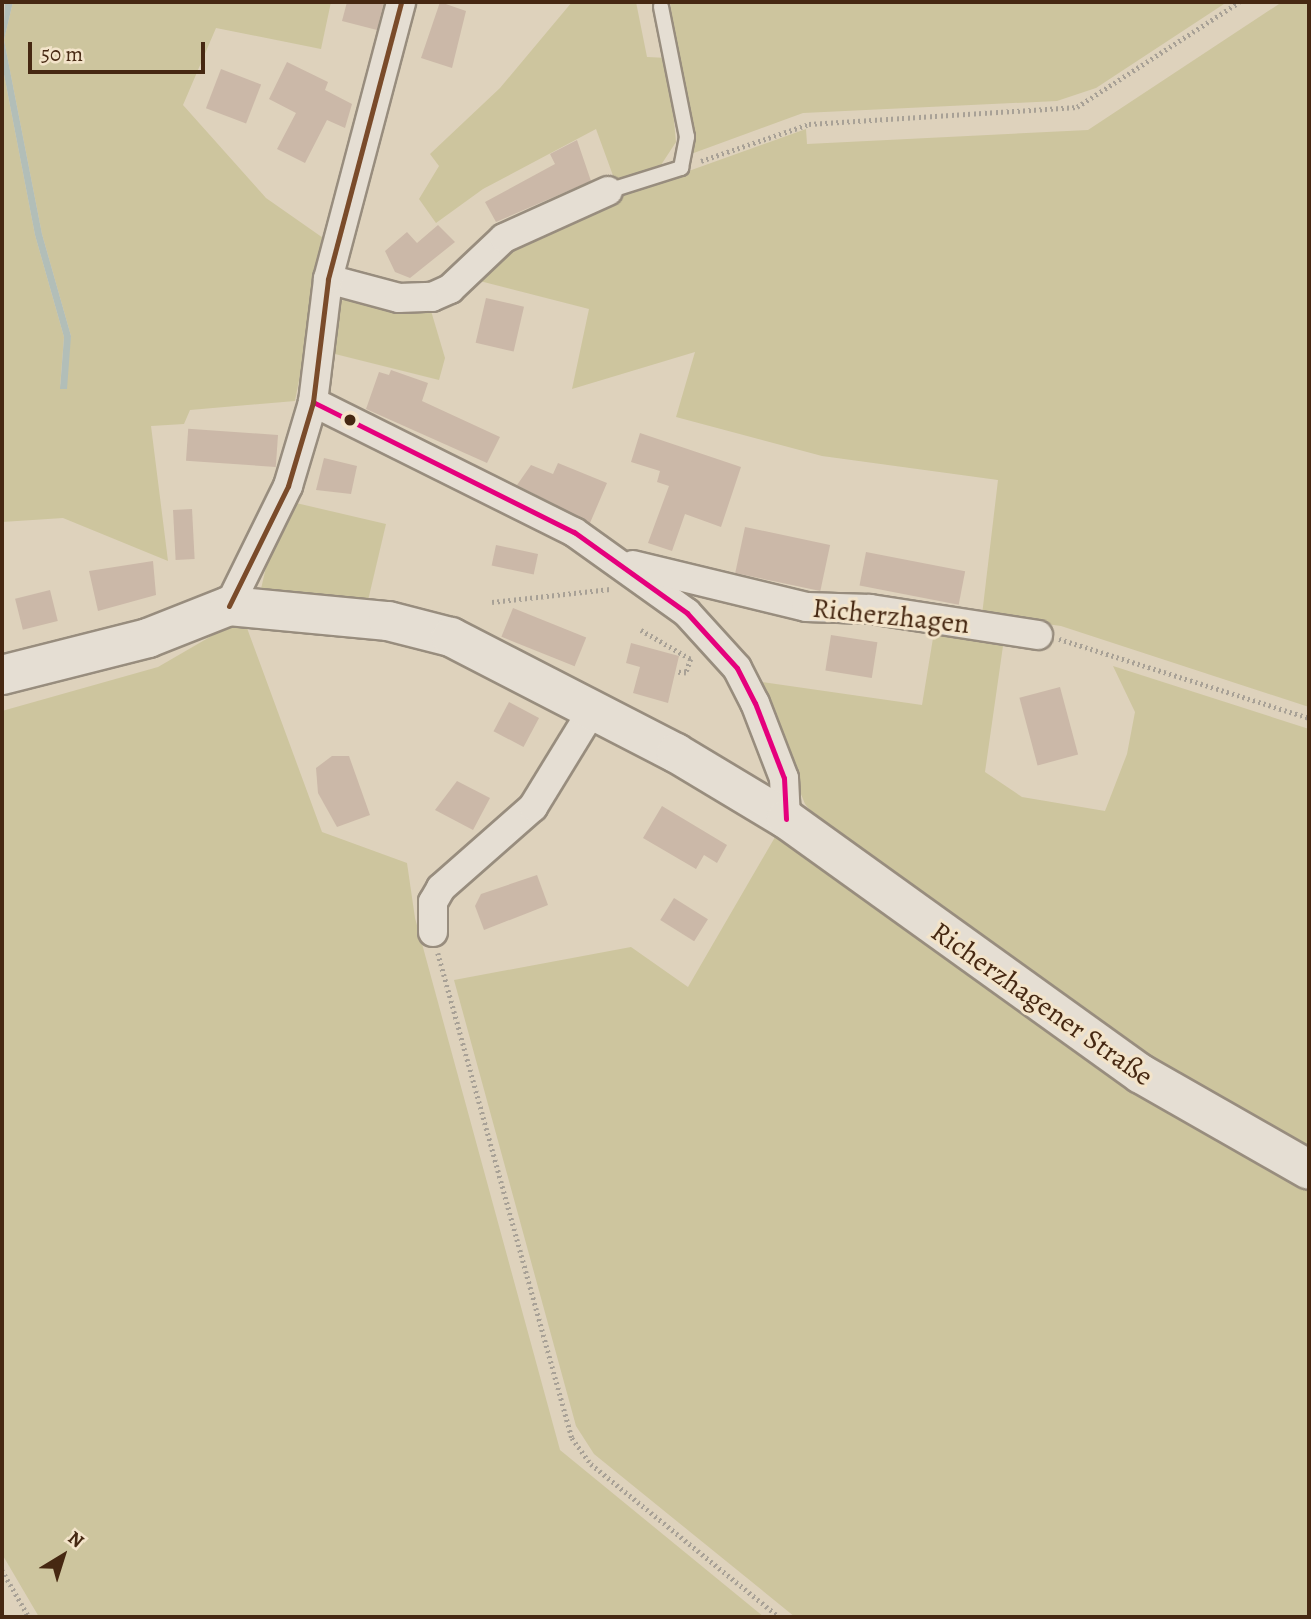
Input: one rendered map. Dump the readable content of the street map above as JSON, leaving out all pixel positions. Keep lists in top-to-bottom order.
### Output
{
  "streets": {
    "street": ["Richerzhagen", "Richerzhagener Straße"]
  },
  "crossings": [
    ["Richerzhagen", "Richerzhagener Straße"]
  ],
  "scale_bar": "50 m",
  "north": "top right"
}
